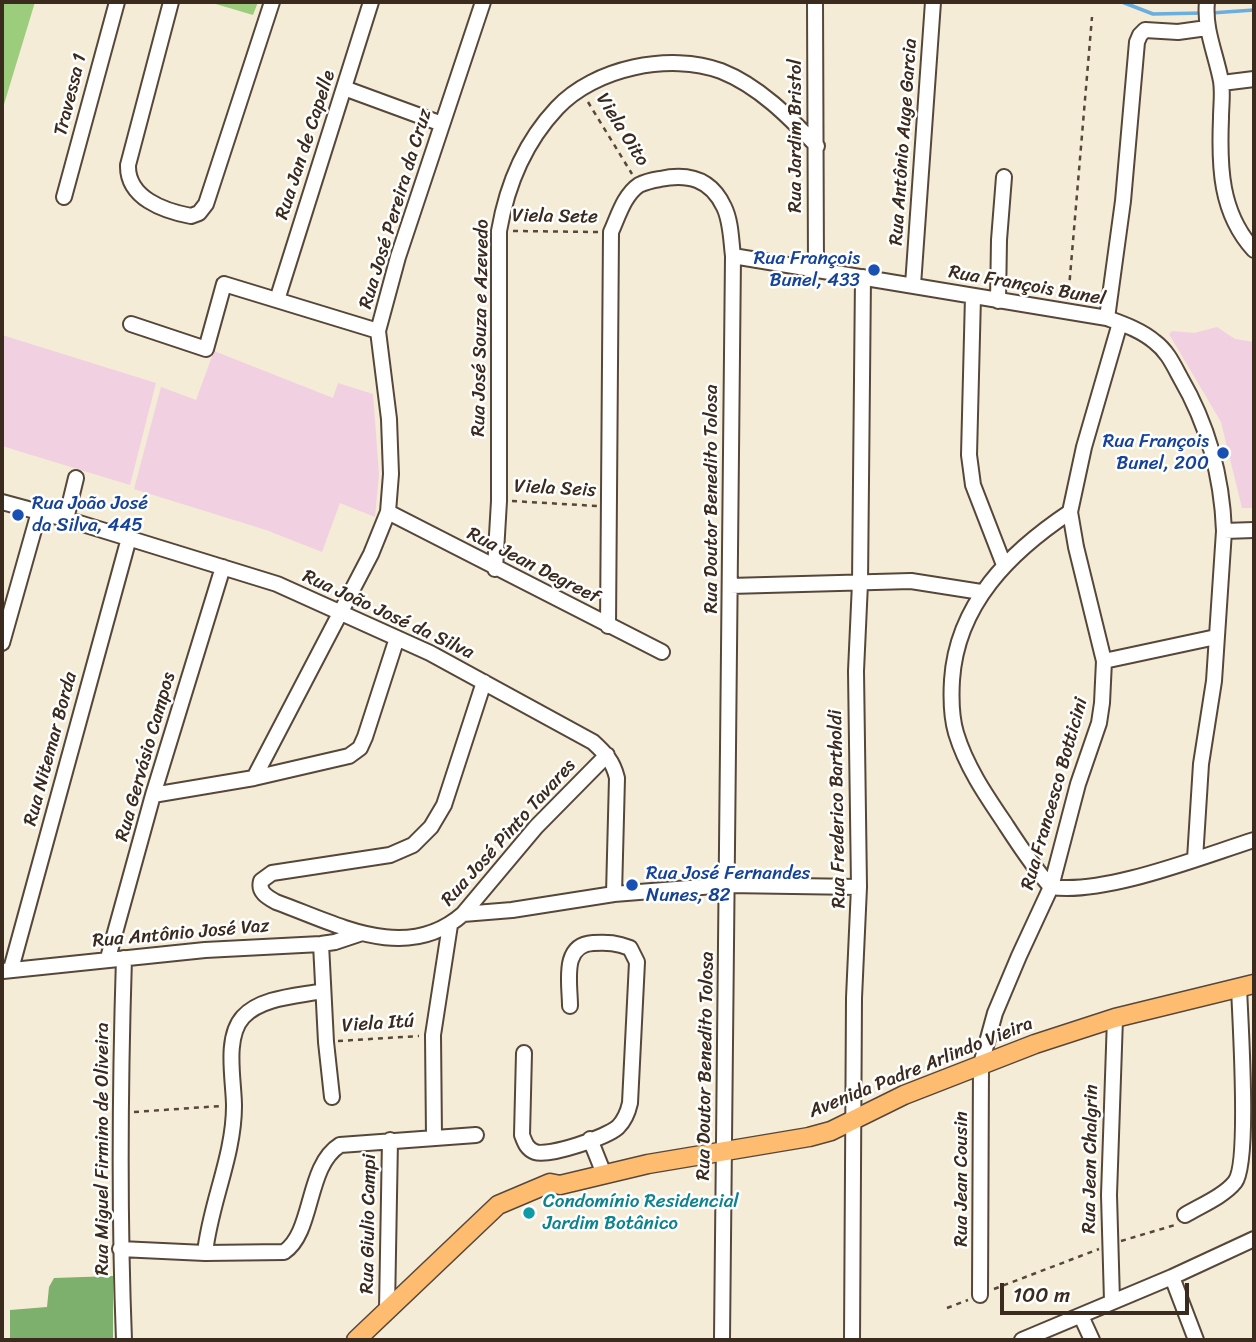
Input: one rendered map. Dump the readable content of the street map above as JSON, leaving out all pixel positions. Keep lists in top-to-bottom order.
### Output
{
  "streets": {
    "main road": ["Avenida Padre Arlindo Vieira"],
    "street": [
      "Travessa 1",
      "Rua Jardim Bristol",
      "Rua Antônio Auge Garcia",
      "Rua Jan de Capelle",
      "Rua José Pereira da Cruz",
      "Rua François Bunel",
      "Rua José Souza e Azevedo",
      "Rua Doutor Benedito Tolosa",
      "Rua Jean Degreef",
      "Rua João José da Silva",
      "Rua Nitemar Borda",
      "Rua Gervásio Campos",
      "Rua Francesco Botticini",
      "Rua Frederico Bartholdi",
      "Rua José Pinto Tavares",
      "Rua Antônio José Vaz",
      "Rua Miguel Firmino de Oliveira",
      "Rua Jean Chalgrin",
      "Rua Jean Cousin",
      "Rua Giulio Campi"
    ],
    "path": [
      "Viela Oito",
      "Viela Sete",
      "Viela Seis",
      "Viela Itú"
    ]
  },
  "crossings": [
    ["Viela Oito", "Rua José Souza e Azevedo"],
    ["Viela Oito", "Rua Doutor Benedito Tolosa"],
    ["Rua Jardim Bristol", "Rua François Bunel"],
    ["Rua Jardim Bristol", "Rua José Souza e Azevedo"],
    ["Rua Antônio Auge Garcia", "Rua François Bunel"],
    ["Rua José Pereira da Cruz", "Rua Jean Degreef"],
    ["Rua José Pereira da Cruz", "Rua João José da Silva"],
    ["Viela Sete", "Rua José Souza e Azevedo"],
    ["Rua François Bunel", "Rua Doutor Benedito Tolosa"],
    ["Rua François Bunel", "Rua Francesco Botticini"],
    ["Rua François Bunel", "Rua Frederico Bartholdi"],
    ["Rua José Souza e Azevedo", "Viela Seis"],
    ["Rua José Souza e Azevedo", "Rua Jean Degreef"],
    ["Rua Doutor Benedito Tolosa", "Avenida Padre Arlindo Vieira"],
    ["Rua João José da Silva", "Rua Nitemar Borda"],
    ["Rua João José da Silva", "Rua Gervásio Campos"],
    ["Rua João José da Silva", "Rua José Pinto Tavares"],
    ["Rua Nitemar Borda", "Rua Antônio José Vaz"],
    ["Rua Gervásio Campos", "Rua Antônio José Vaz"],
    ["Rua Francesco Botticini", "Avenida Padre Arlindo Vieira"],
    ["Rua Francesco Botticini", "Rua Jean Cousin"],
    ["Rua Frederico Bartholdi", "Avenida Padre Arlindo Vieira"],
    ["Rua José Pinto Tavares", "Rua Antônio José Vaz"],
    ["Rua Antônio José Vaz", "Rua Miguel Firmino de Oliveira"],
    ["Avenida Padre Arlindo Vieira", "Rua Jean Chalgrin"],
    ["Avenida Padre Arlindo Vieira", "Rua Jean Cousin"],
    ["Avenida Padre Arlindo Vieira", "Rua Giulio Campi"]
  ],
  "places": [
    "Rua François Bunel, 433",
    "Rua François Bunel, 200",
    "Rua João José da Silva, 445",
    "Rua José Fernandes Nunes, 82",
    "Condomínio Residencial Jardim Botânico"
  ],
  "scale_bar": "100 m"
}
